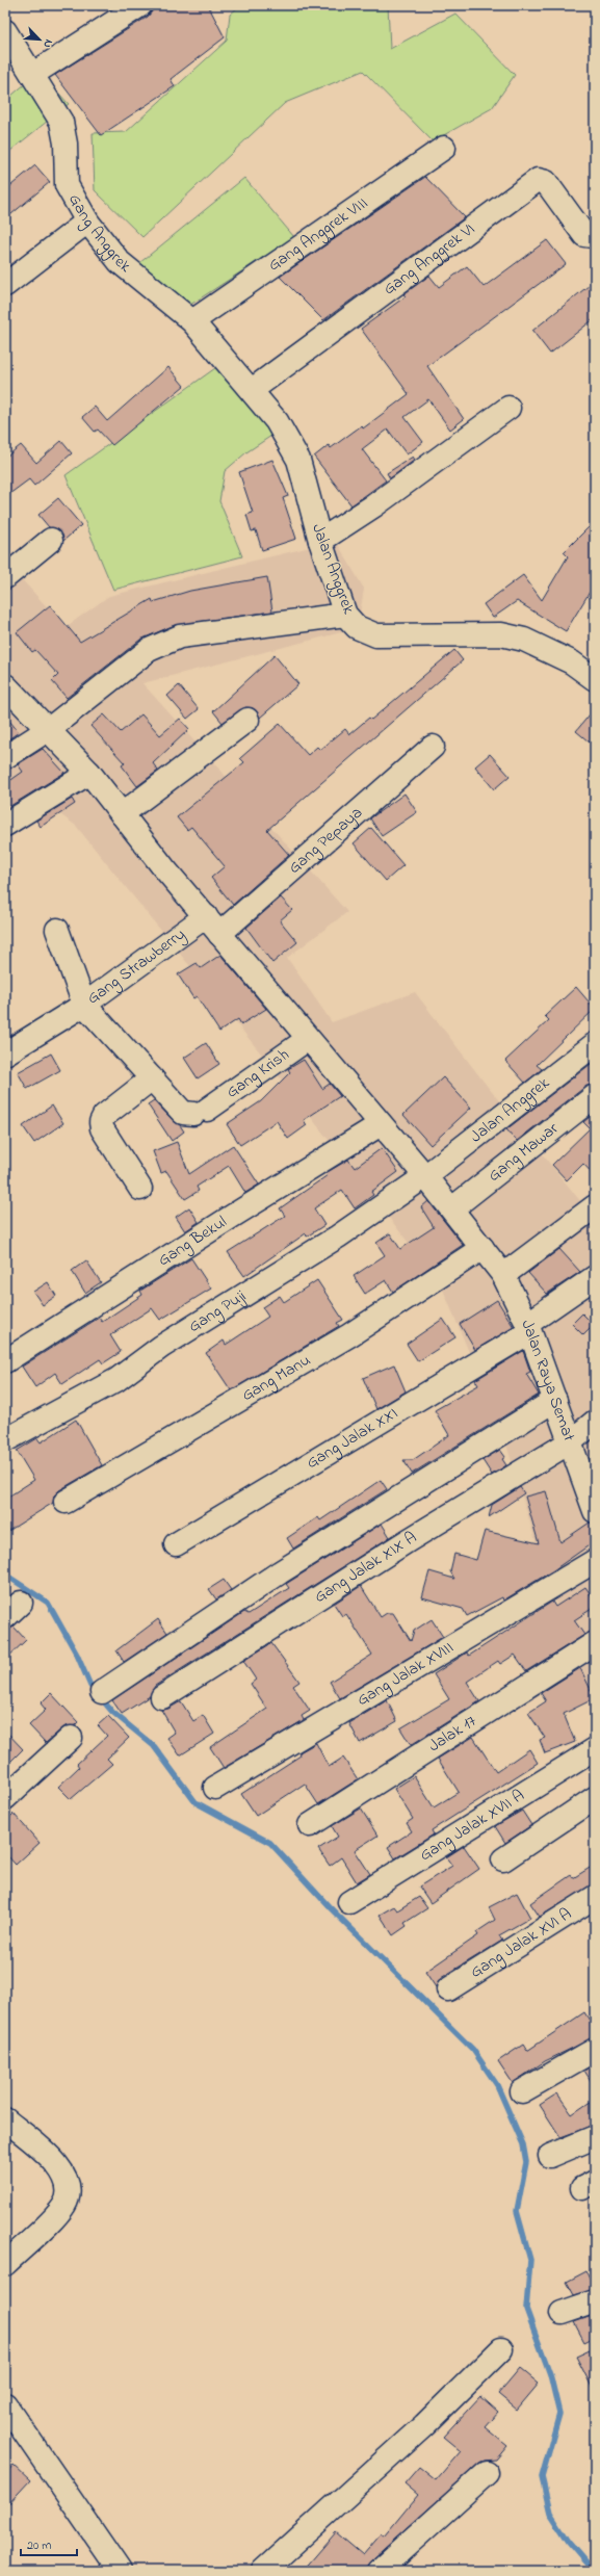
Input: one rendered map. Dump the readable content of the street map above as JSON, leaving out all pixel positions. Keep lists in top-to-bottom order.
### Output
{
  "streets": {
    "street": [
      "Gang Anggrek",
      "Gang Anggrek VIII",
      "Gang Anggrek VI",
      "Jalan Anggrek",
      "Gang Pepaya",
      "Gang Strawberry",
      "Gang Krish",
      "Gang Mawar",
      "Gang Bekul",
      "Gang Puji",
      "Gang Manu",
      "Jalan Raya Semat",
      "Gang Jalak XXI",
      "Gang Jalak XIX A",
      "Gang Jalak XVIII",
      "Jalak 17",
      "Gang Jalak XVII A",
      "Gang Jalak XVI A"
    ]
  },
  "crossings": [
    ["Gang Anggrek", "Gang Anggrek VIII"],
    ["Gang Anggrek", "Jalan Anggrek"],
    ["Gang Anggrek VIII", "Jalan Anggrek"],
    ["Gang Anggrek VI", "Jalan Anggrek"],
    ["Jalan Anggrek", "Gang Puji"],
    ["Jalan Anggrek", "Jalan Raya Semat"],
    ["Gang Pepaya", "Gang Strawberry"],
    ["Gang Pepaya", "Jalan Raya Semat"],
    ["Gang Strawberry", "Gang Krish"],
    ["Gang Strawberry", "Jalan Raya Semat"],
    ["Gang Krish", "Jalan Raya Semat"],
    ["Gang Mawar", "Jalan Raya Semat"],
    ["Gang Bekul", "Jalan Raya Semat"],
    ["Gang Puji", "Jalan Raya Semat"],
    ["Gang Manu", "Jalan Raya Semat"],
    ["Jalan Raya Semat", "Gang Jalak XXI"],
    ["Jalan Raya Semat", "Gang Jalak XIX A"]
  ],
  "scale_bar": "20 m",
  "north": "bottom right"
}
